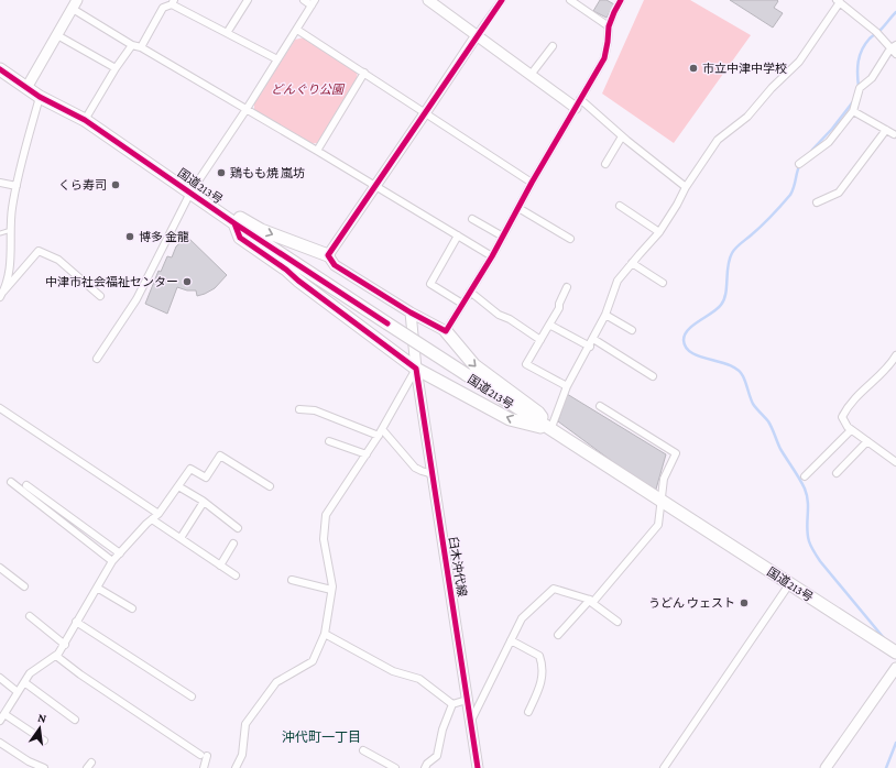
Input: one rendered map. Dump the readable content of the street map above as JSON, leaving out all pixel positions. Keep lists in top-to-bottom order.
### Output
{
  "streets": {
    "highway": ["国道213号"],
    "street": ["臼木沖代線"]
  },
  "districts": ["沖代町一丁目"],
  "parks": ["どんぐり公園"],
  "places": [
    "市立中津中学校",
    "鶏もも焼 嵐坊",
    "くら寿司",
    "博多 金龍",
    "中津市社会福祉センター",
    "うどん ウェスト"
  ],
  "north": "top"
}
